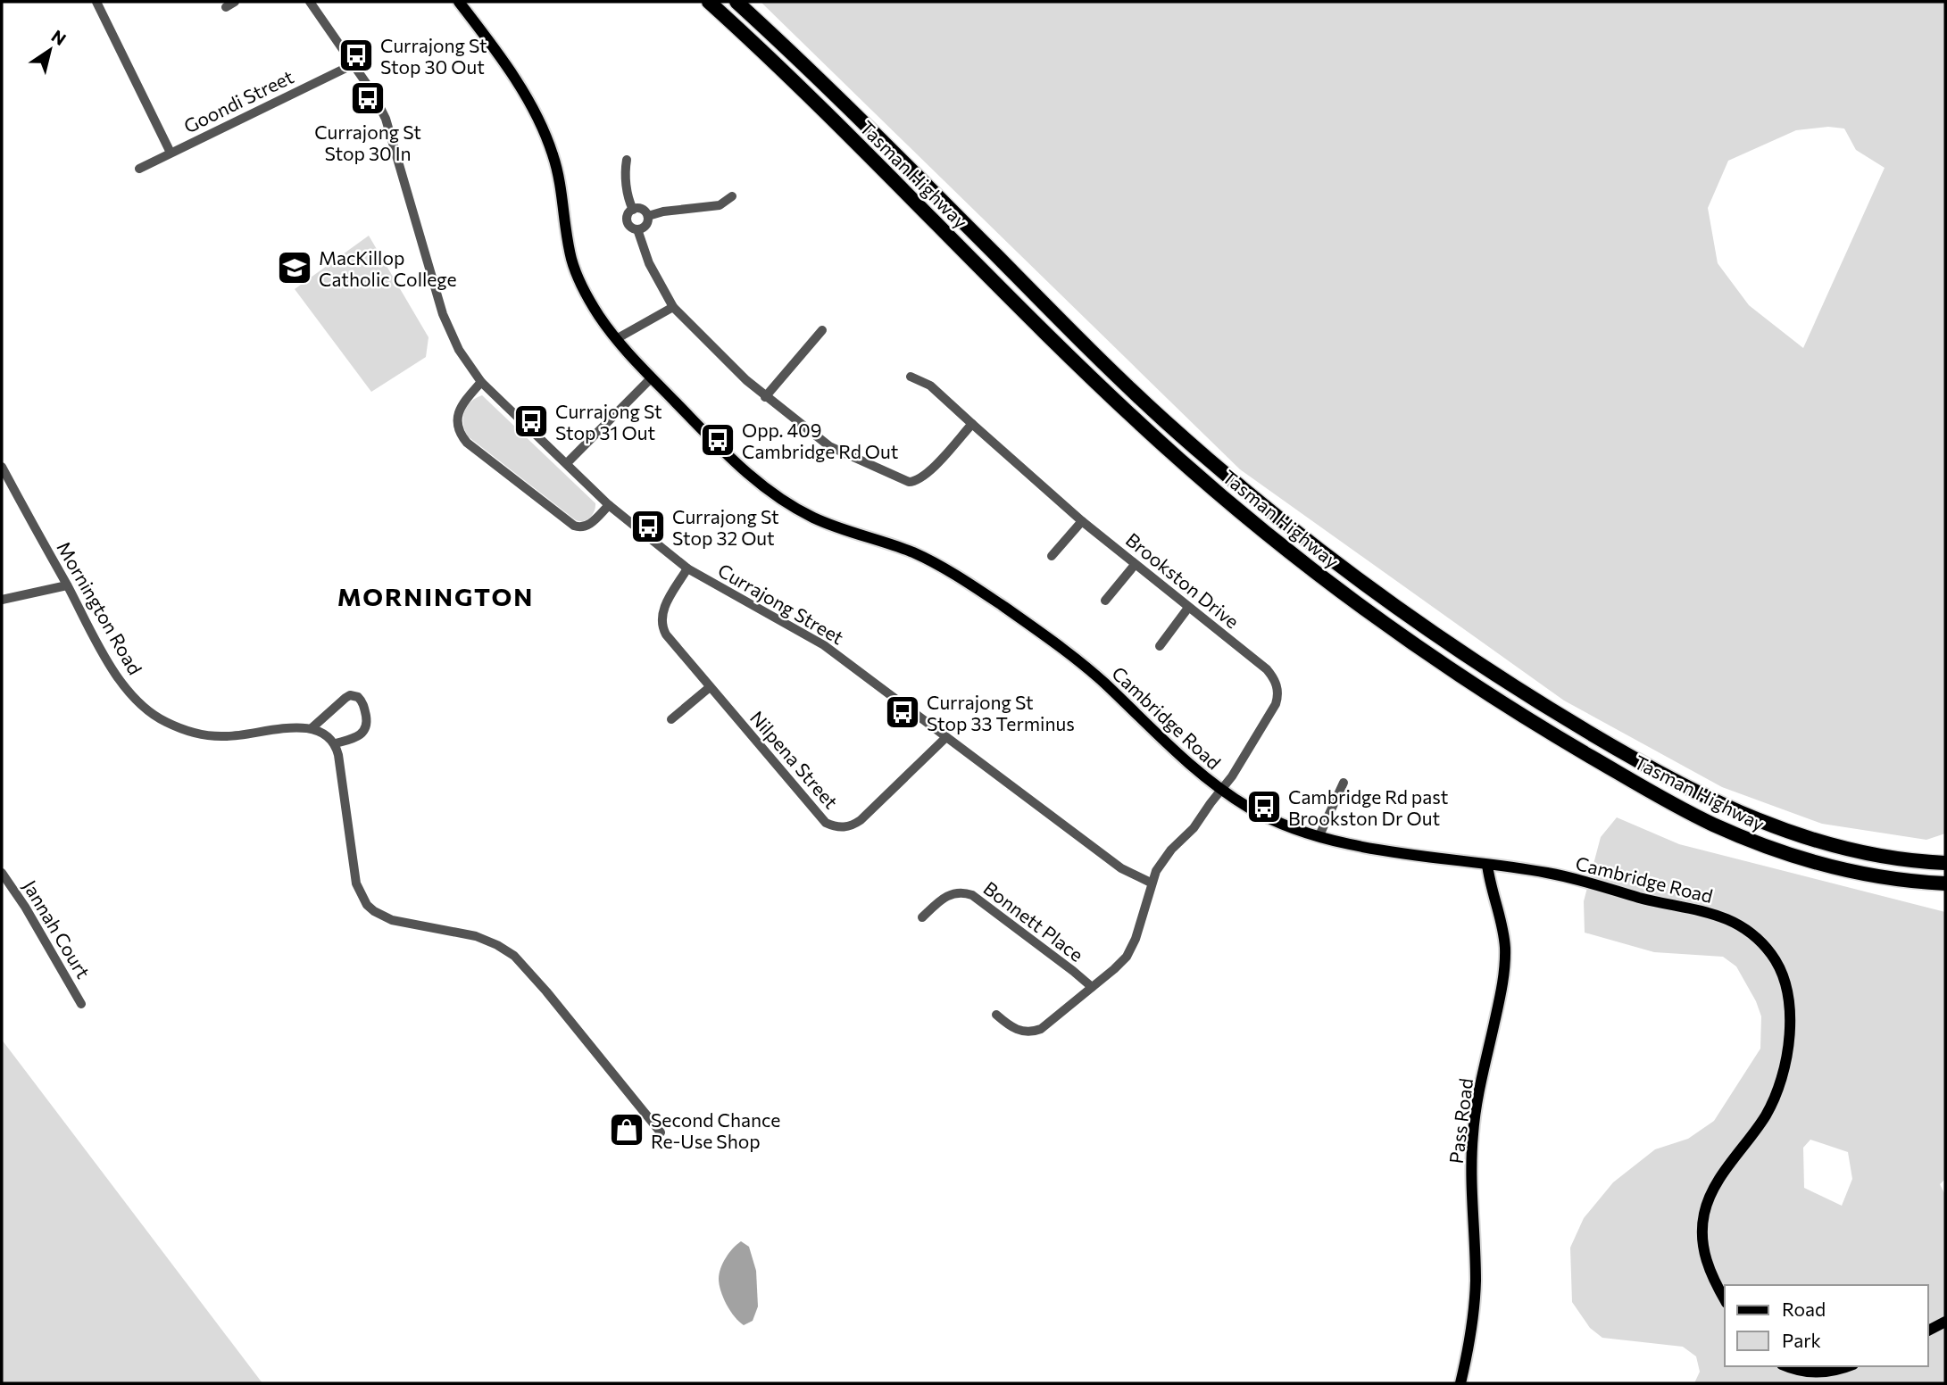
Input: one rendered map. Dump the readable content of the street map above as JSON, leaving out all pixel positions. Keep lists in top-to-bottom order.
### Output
{
  "streets": {
    "highway": ["Tasman Highway"],
    "main road": ["Cambridge Road", "Pass Road"],
    "street": [
      "Goondi Street",
      "Brookston Drive",
      "Currajong Street",
      "Mornington Road",
      "Nilpena Street",
      "Bonnett Place",
      "Jannah Court"
    ]
  },
  "crossings": [
    ["Goondi Street", "Currajong Street"],
    ["Brookston Drive", "Currajong Street"],
    ["Brookston Drive", "Cambridge Road"],
    ["Brookston Drive", "Bonnett Place"],
    ["Currajong Street", "Nilpena Street"],
    ["Cambridge Road", "Pass Road"]
  ],
  "districts": ["MORNINGTON"],
  "places": {
    "bus stop": [
      "Currajong St Stop 30 Out",
      "Currajong St Stop 30 In",
      "Currajong St Stop 31 Out",
      "Opp. 409 Cambridge Rd Out",
      "Currajong St Stop 32 Out",
      "Currajong St Stop 33 Terminus",
      "Cambridge Rd past Brookston Dr Out"
    ],
    "school or university": ["MacKillop Catholic College"],
    "shop": ["Second Chance Re-Use Shop"]
  },
  "legend": ["Road", "Park"],
  "north": "top right"
}
